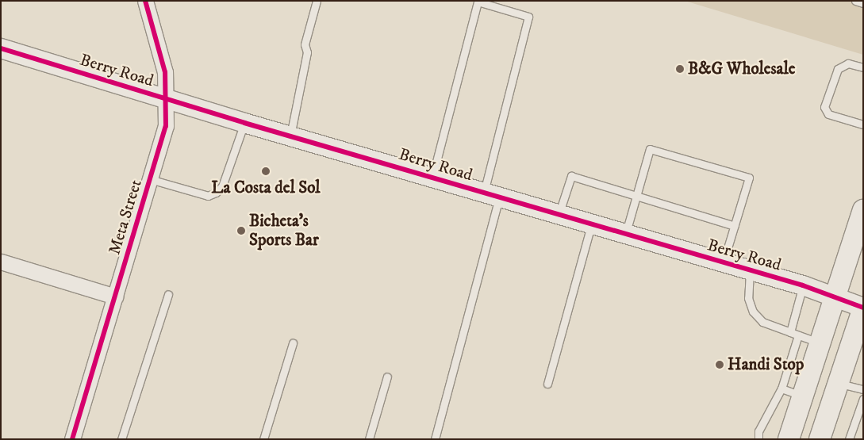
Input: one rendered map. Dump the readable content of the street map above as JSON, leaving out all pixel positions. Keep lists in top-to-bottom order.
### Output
{
  "streets": {
    "street": ["Berry Road", "Meta Street"]
  },
  "crossings": [
    ["Berry Road", "Meta Street"]
  ],
  "places": [
    "B&G Wholesale",
    "La Costa del Sol",
    "Bicheta's Sports Bar",
    "Handi Stop"
  ]
}
